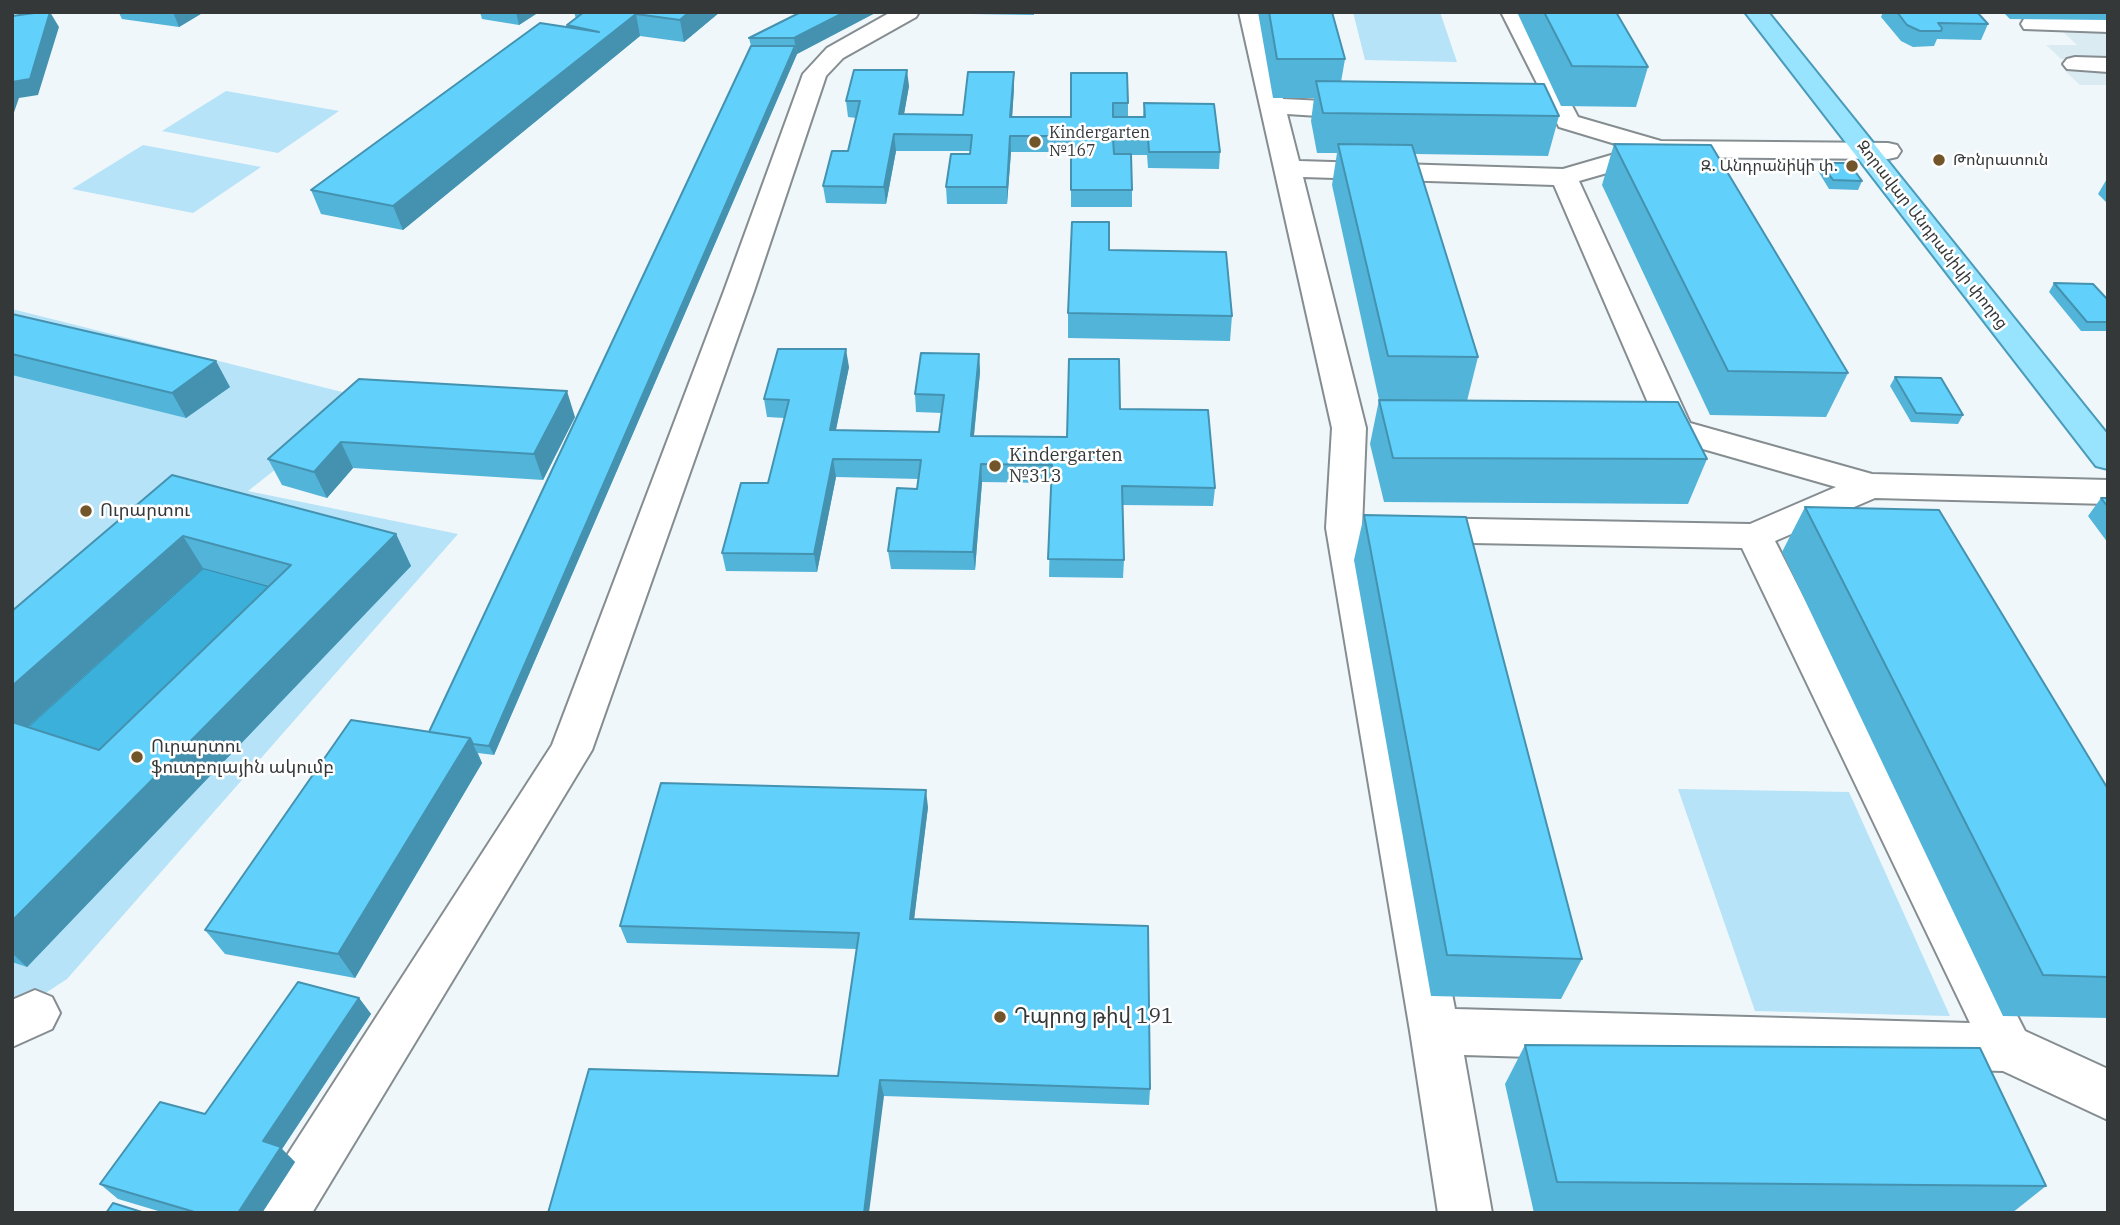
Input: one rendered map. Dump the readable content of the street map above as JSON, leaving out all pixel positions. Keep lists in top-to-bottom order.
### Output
{
  "streets": {
    "main road": ["Զորավար Անդրանիկի փողոց"]
  },
  "places": [
    "Kindergarten №167",
    "Թոնրատուն",
    "Զ. Անդրանիկի փ.",
    "Kindergarten №313",
    "Ուրարտու",
    "Ուրարտու ֆուտբոլային ակումբ",
    "Դպրոց թիվ 191"
  ]
}
